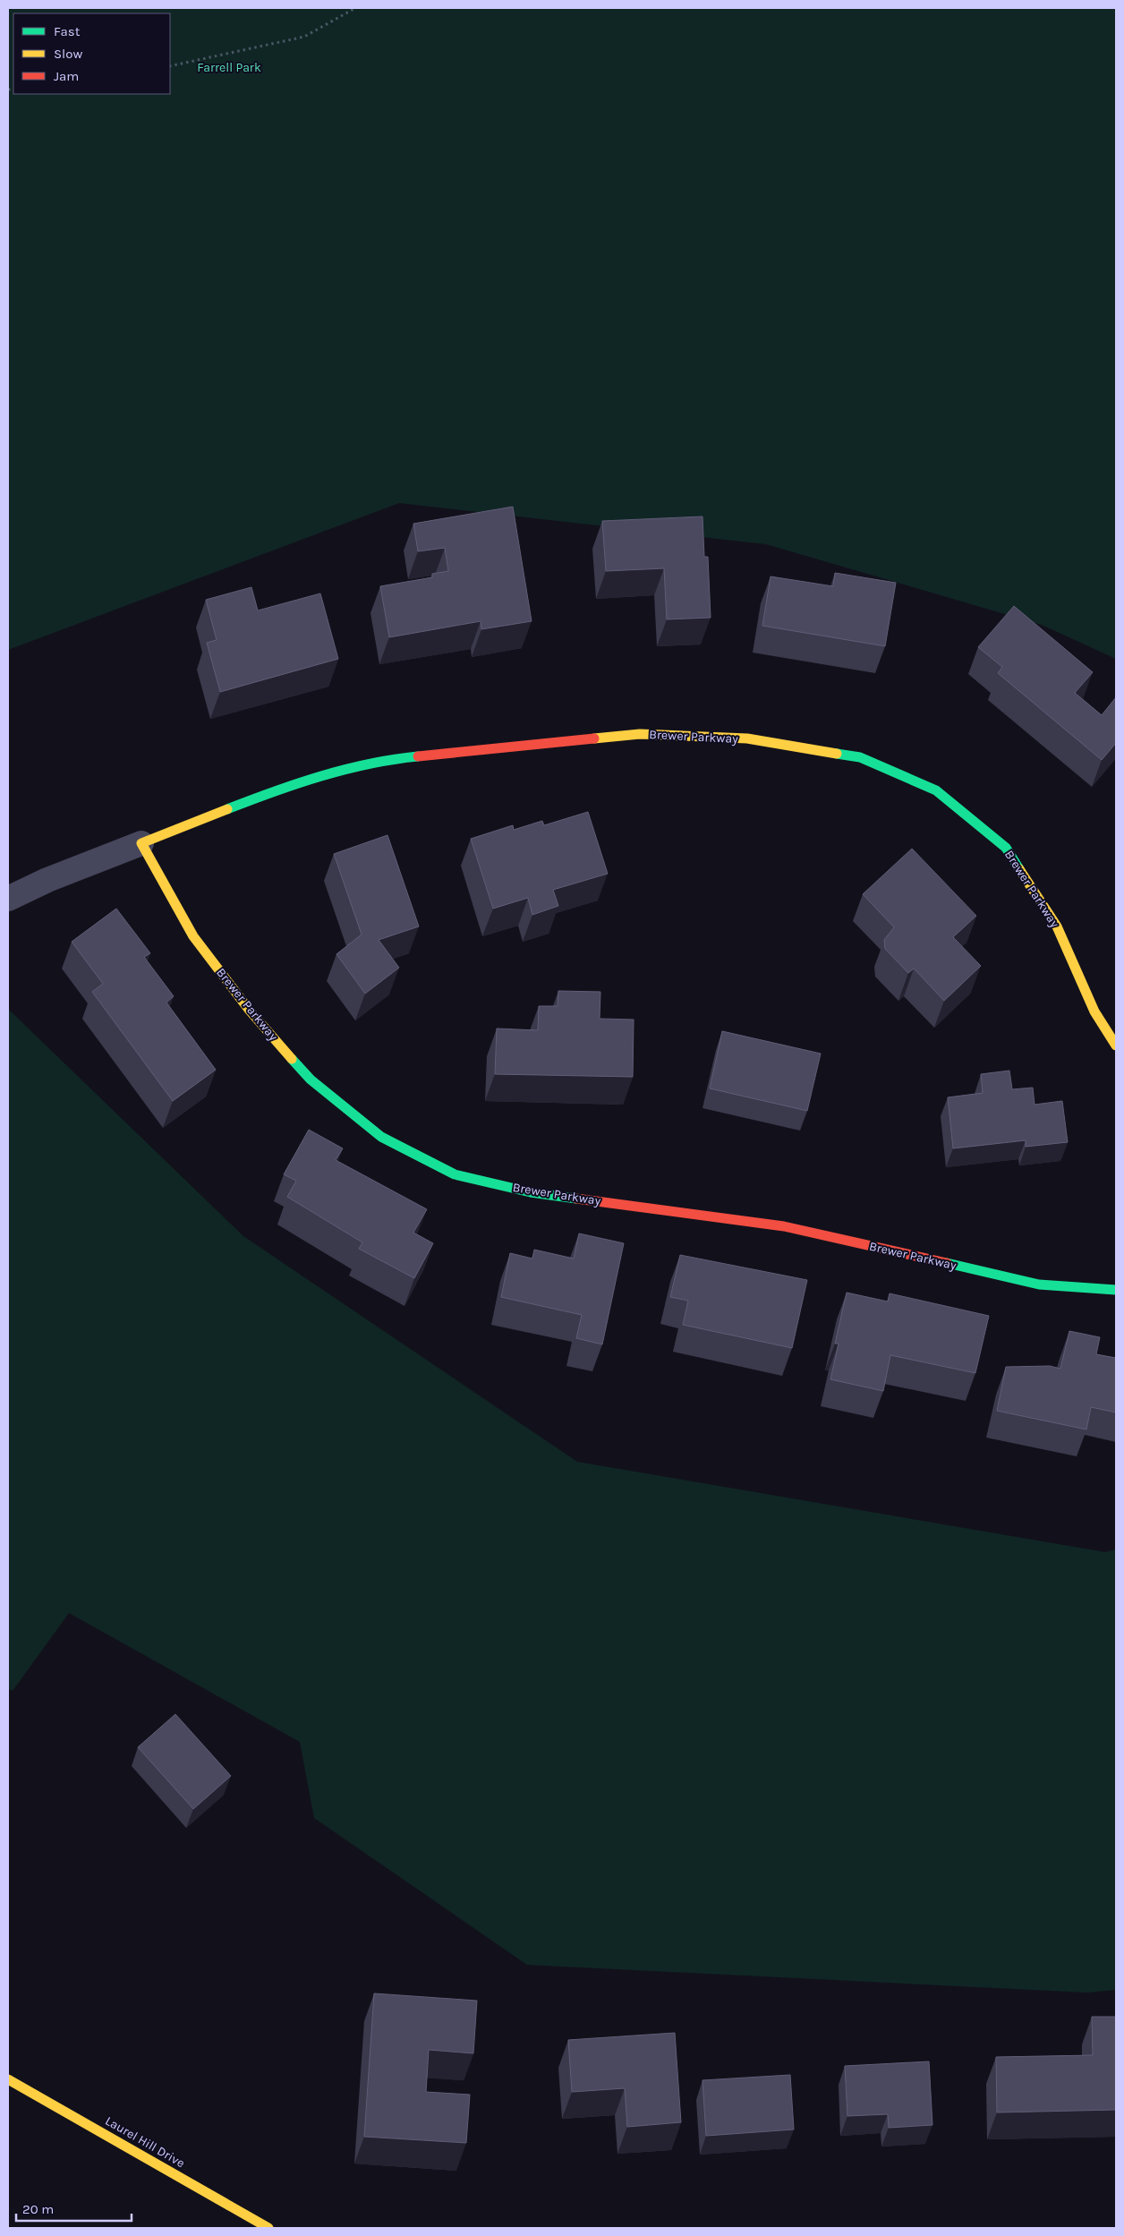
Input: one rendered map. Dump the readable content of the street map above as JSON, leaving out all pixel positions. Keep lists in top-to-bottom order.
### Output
{
  "streets": {
    "street": ["Brewer Parkway", "Laurel Hill Drive"]
  },
  "parks": ["Farrell Park"],
  "legend": ["Fast", "Slow", "Jam"],
  "scale_bar": "20 m"
}
